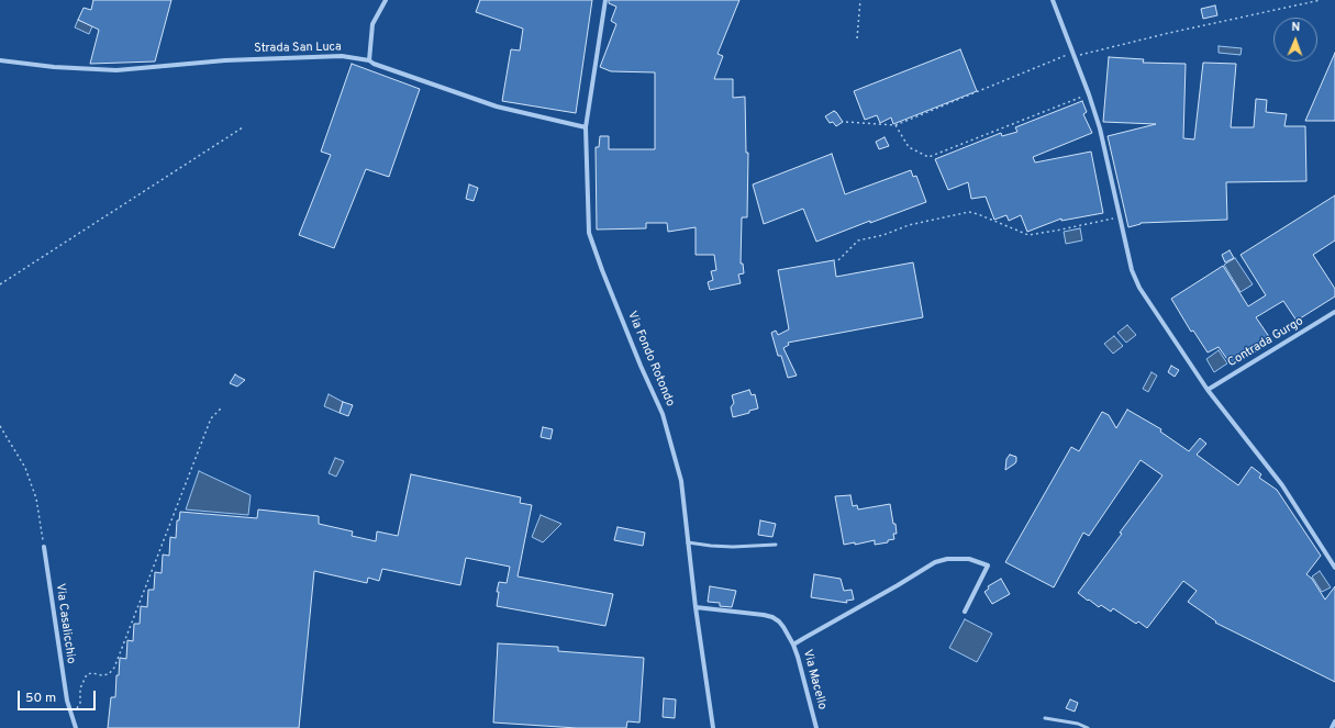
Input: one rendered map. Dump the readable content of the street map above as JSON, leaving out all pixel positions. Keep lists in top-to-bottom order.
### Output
{
  "streets": {
    "street": [
      "Strada San Luca",
      "Contrada Gurgo",
      "Via Fondo Rotondo",
      "Via Casalicchio",
      "Via Macello"
    ]
  },
  "crossings": [
    ["Strada San Luca", "Via Fondo Rotondo"],
    ["Via Fondo Rotondo", "Via Macello"]
  ],
  "scale_bar": "50 m",
  "north": "top"
}
